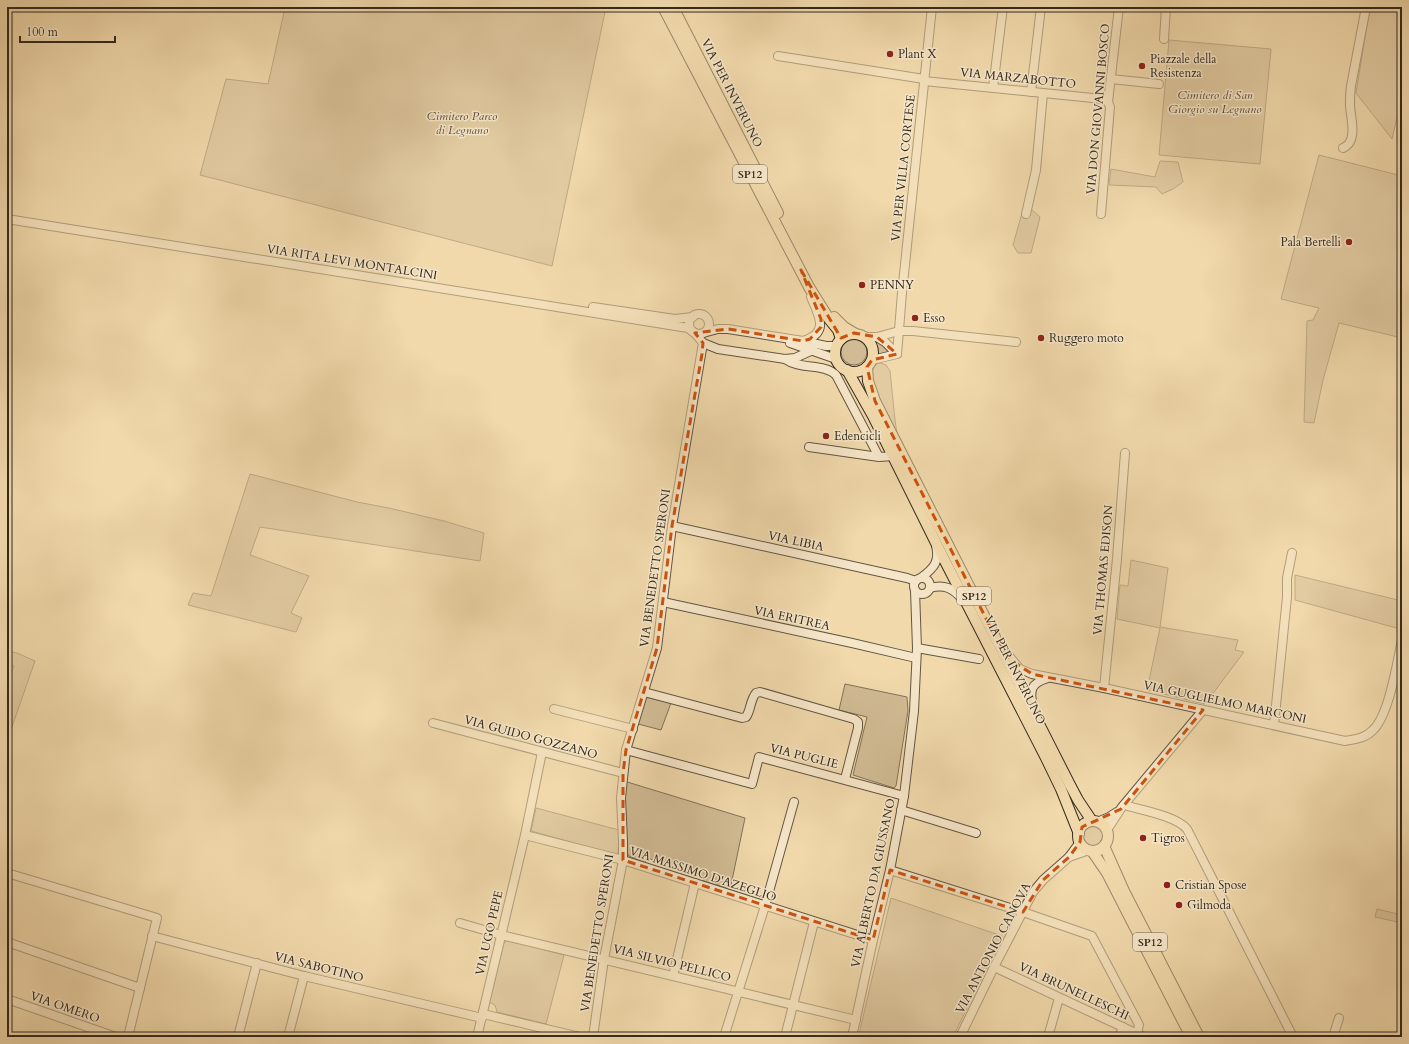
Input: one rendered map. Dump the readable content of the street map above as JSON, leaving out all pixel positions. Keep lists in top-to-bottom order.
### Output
{
  "streets": {
    "main road": ["VIA PER INVERUNO", "SP12"],
    "street": [
      "VIA MARZABOTTO",
      "VIA DON GIOVANNI BOSCO",
      "VIA PER VILLA CORTESE",
      "VIA RITA LEVI MONTALCINI",
      "VIA LIBIA",
      "VIA BENEDETTO SPERONI",
      "VIA THOMAS EDISON",
      "VIA ERITREA",
      "VIA GUGLIELMO MARCONI",
      "VIA GUIDO GOZZANO",
      "VIA PUGLIE",
      "VIA MASSIMO D'AZEGLIO",
      "VIA ALBERTO DA GIUSSANO",
      "VIA UGO PEPE",
      "VIA ANTONIO CANOVA",
      "VIA SILVIO PELLICO",
      "VIA SABOTINO",
      "VIA BRUNELLESCHI",
      "VIA OMERO"
    ]
  },
  "crossings": [
    ["VIA MARZABOTTO", "VIA DON GIOVANNI BOSCO"],
    ["VIA MARZABOTTO", "VIA PER VILLA CORTESE"],
    ["VIA PER INVERUNO", "SP12"],
    ["VIA PER INVERUNO", "VIA RITA LEVI MONTALCINI"],
    ["VIA PER INVERUNO", "VIA GUGLIELMO MARCONI"],
    ["VIA PER INVERUNO", "VIA ANTONIO CANOVA"],
    ["SP12", "VIA ANTONIO CANOVA"],
    ["VIA LIBIA", "VIA BENEDETTO SPERONI"],
    ["VIA LIBIA", "VIA ALBERTO DA GIUSSANO"],
    ["VIA BENEDETTO SPERONI", "VIA ERITREA"],
    ["VIA BENEDETTO SPERONI", "VIA GUIDO GOZZANO"],
    ["VIA BENEDETTO SPERONI", "VIA PUGLIE"],
    ["VIA BENEDETTO SPERONI", "VIA MASSIMO D'AZEGLIO"],
    ["VIA BENEDETTO SPERONI", "VIA SILVIO PELLICO"],
    ["VIA THOMAS EDISON", "VIA GUGLIELMO MARCONI"],
    ["VIA ERITREA", "VIA ALBERTO DA GIUSSANO"],
    ["VIA GUIDO GOZZANO", "VIA UGO PEPE"],
    ["VIA PUGLIE", "VIA ALBERTO DA GIUSSANO"],
    ["VIA MASSIMO D'AZEGLIO", "VIA ALBERTO DA GIUSSANO"],
    ["VIA MASSIMO D'AZEGLIO", "VIA UGO PEPE"],
    ["VIA ALBERTO DA GIUSSANO", "VIA SILVIO PELLICO"],
    ["VIA UGO PEPE", "VIA SILVIO PELLICO"],
    ["VIA UGO PEPE", "VIA SABOTINO"],
    ["VIA ANTONIO CANOVA", "VIA BRUNELLESCHI"]
  ],
  "parks": ["Cimitero di San Giorgio su Legnano", "Cimitero Parco di Legnano"],
  "places": [
    "Plant X",
    "Piazzale della Resistenza",
    "Pala Bertelli",
    "PENNY",
    "Esso",
    "Ruggero moto",
    "Edencicli",
    "Tigros",
    "Cristian Spose",
    "Gilmoda"
  ],
  "scale_bar": "100 m"
}
